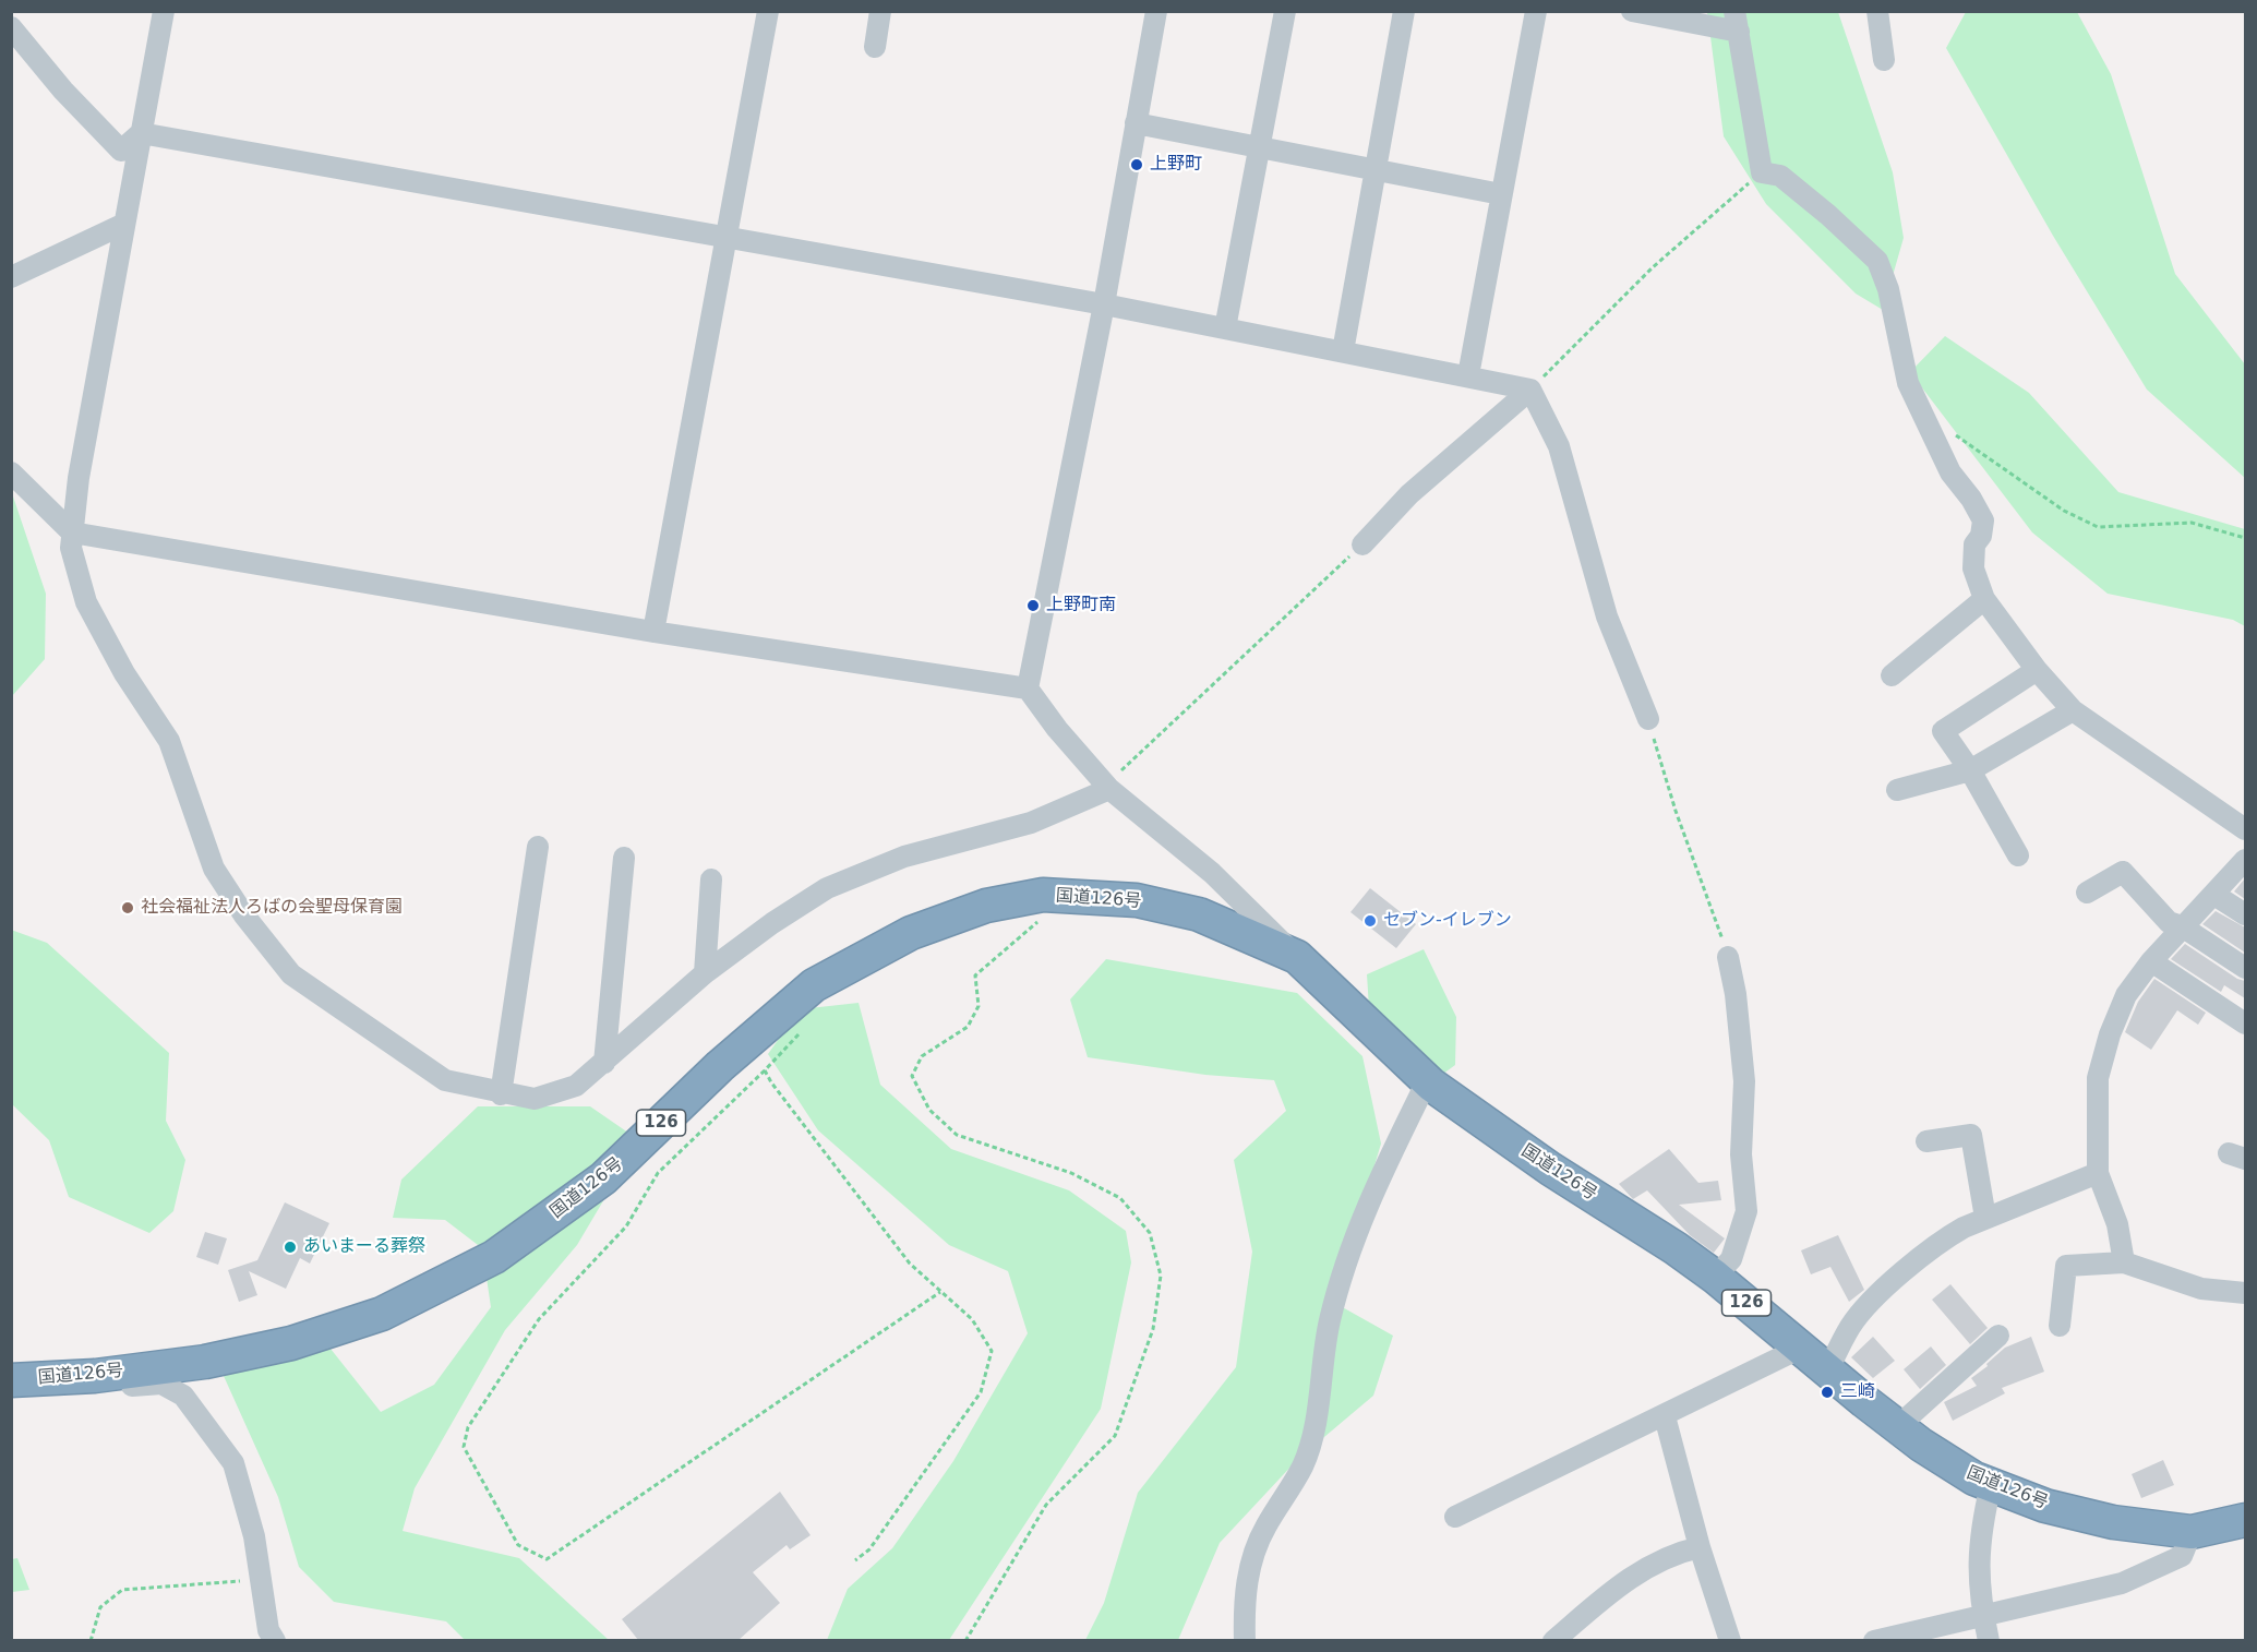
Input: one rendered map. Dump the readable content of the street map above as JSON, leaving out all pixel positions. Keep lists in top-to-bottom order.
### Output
{
  "streets": {
    "highway": ["国道126号", "126"]
  },
  "places": [
    "上野町",
    "上野町南",
    "社会福祉法人ろばの会聖母保育園",
    "セブン-イレブン",
    "あいまーる葬祭",
    "三崎"
  ]
}
